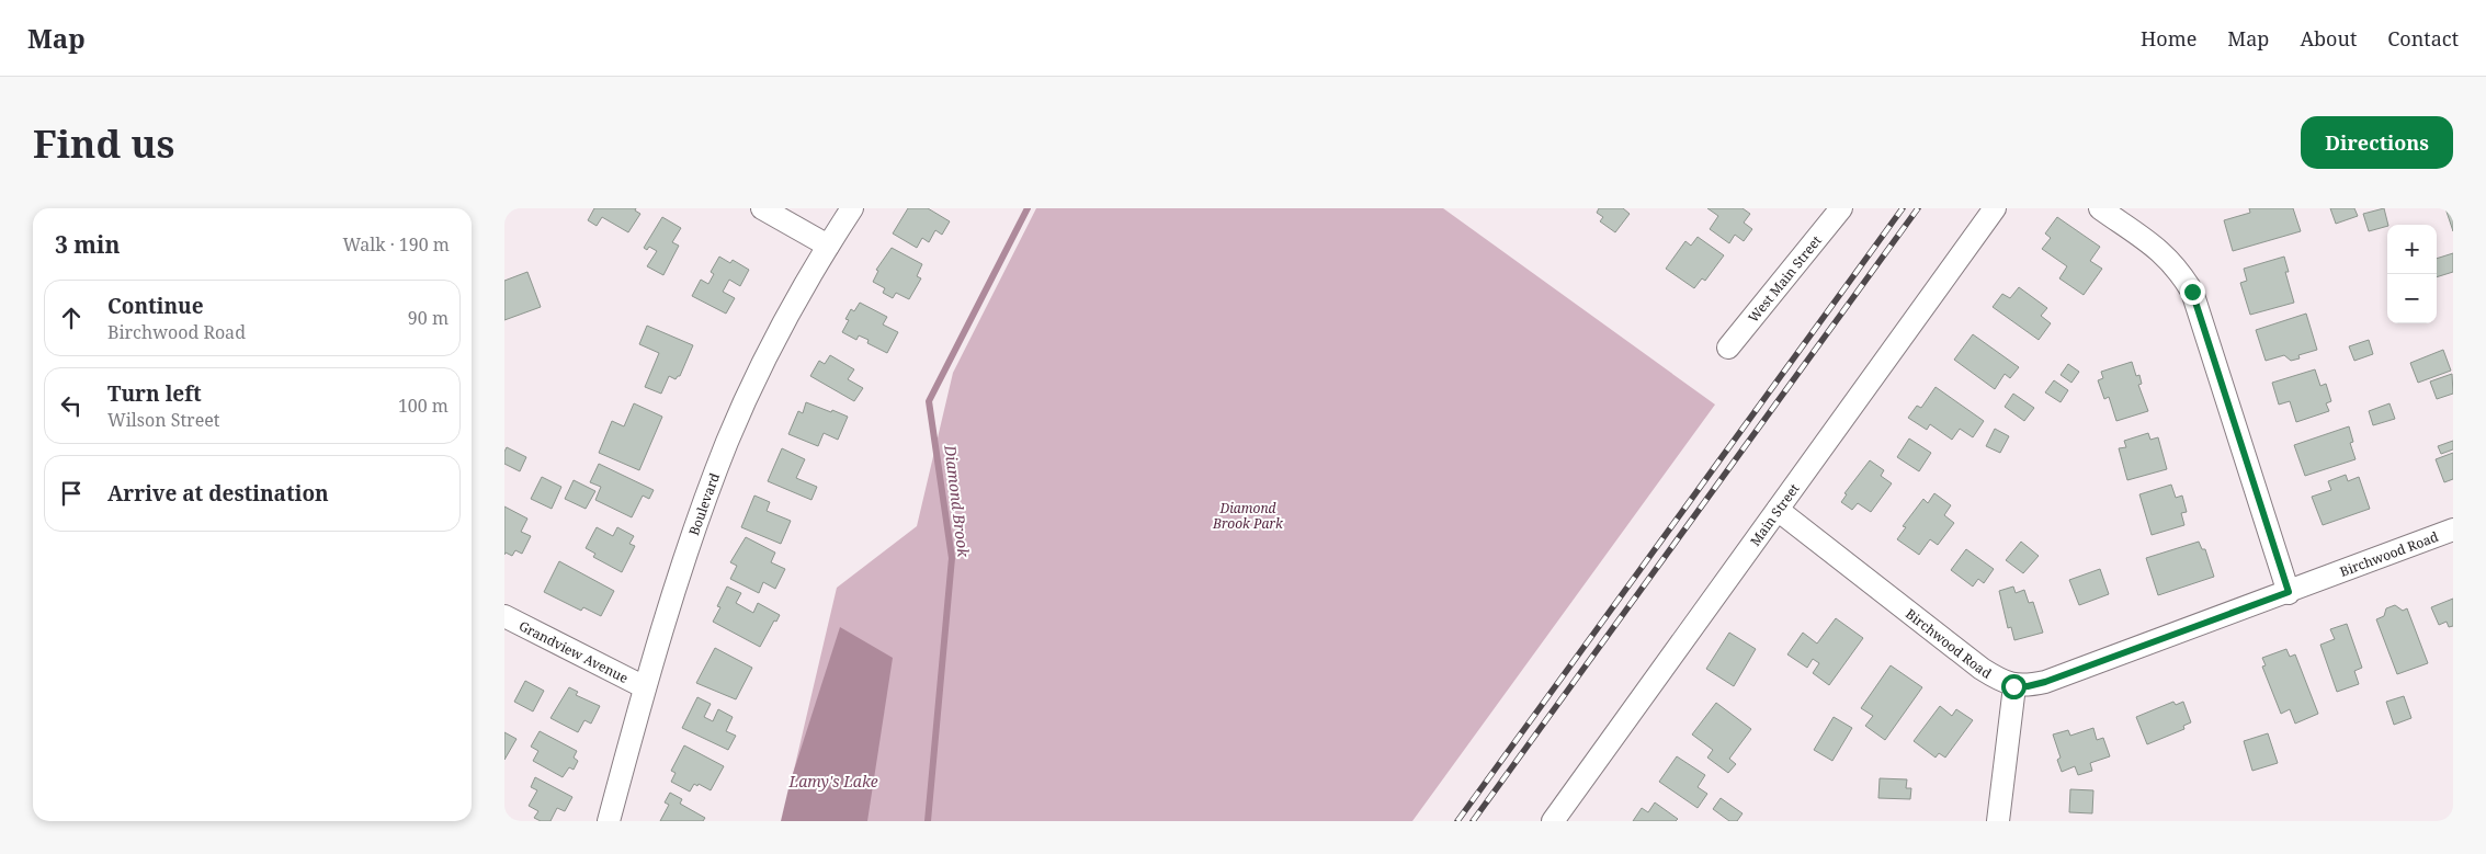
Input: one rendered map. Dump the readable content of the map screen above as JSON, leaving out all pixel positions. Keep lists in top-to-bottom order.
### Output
{
  "streets": {
    "street": [
      "West Main Street",
      "Boulevard",
      "Main Street",
      "Birchwood Road",
      "Grandview Avenue"
    ]
  },
  "crossings": [
    ["Boulevard", "Grandview Avenue"],
    ["Main Street", "Birchwood Road"]
  ],
  "water": ["Diamond Brook", "Lamy's Lake"],
  "parks": ["Diamond Brook Park"],
  "page": {
    "header": "Map",
    "nav": [
      "Home",
      "Map",
      "About",
      "Contact"
    ],
    "buttons": "Directions",
    "title": "Find us",
    "heading": ["3 min", "Walk · 190 m"],
    "map_buttons": ["+", "−"],
    "list": [
      ["Continue", "Birchwood Road", "90 m"],
      ["Turn left", "Wilson Street", "100 m"],
      "Arrive at destination"
    ]
  }
}
